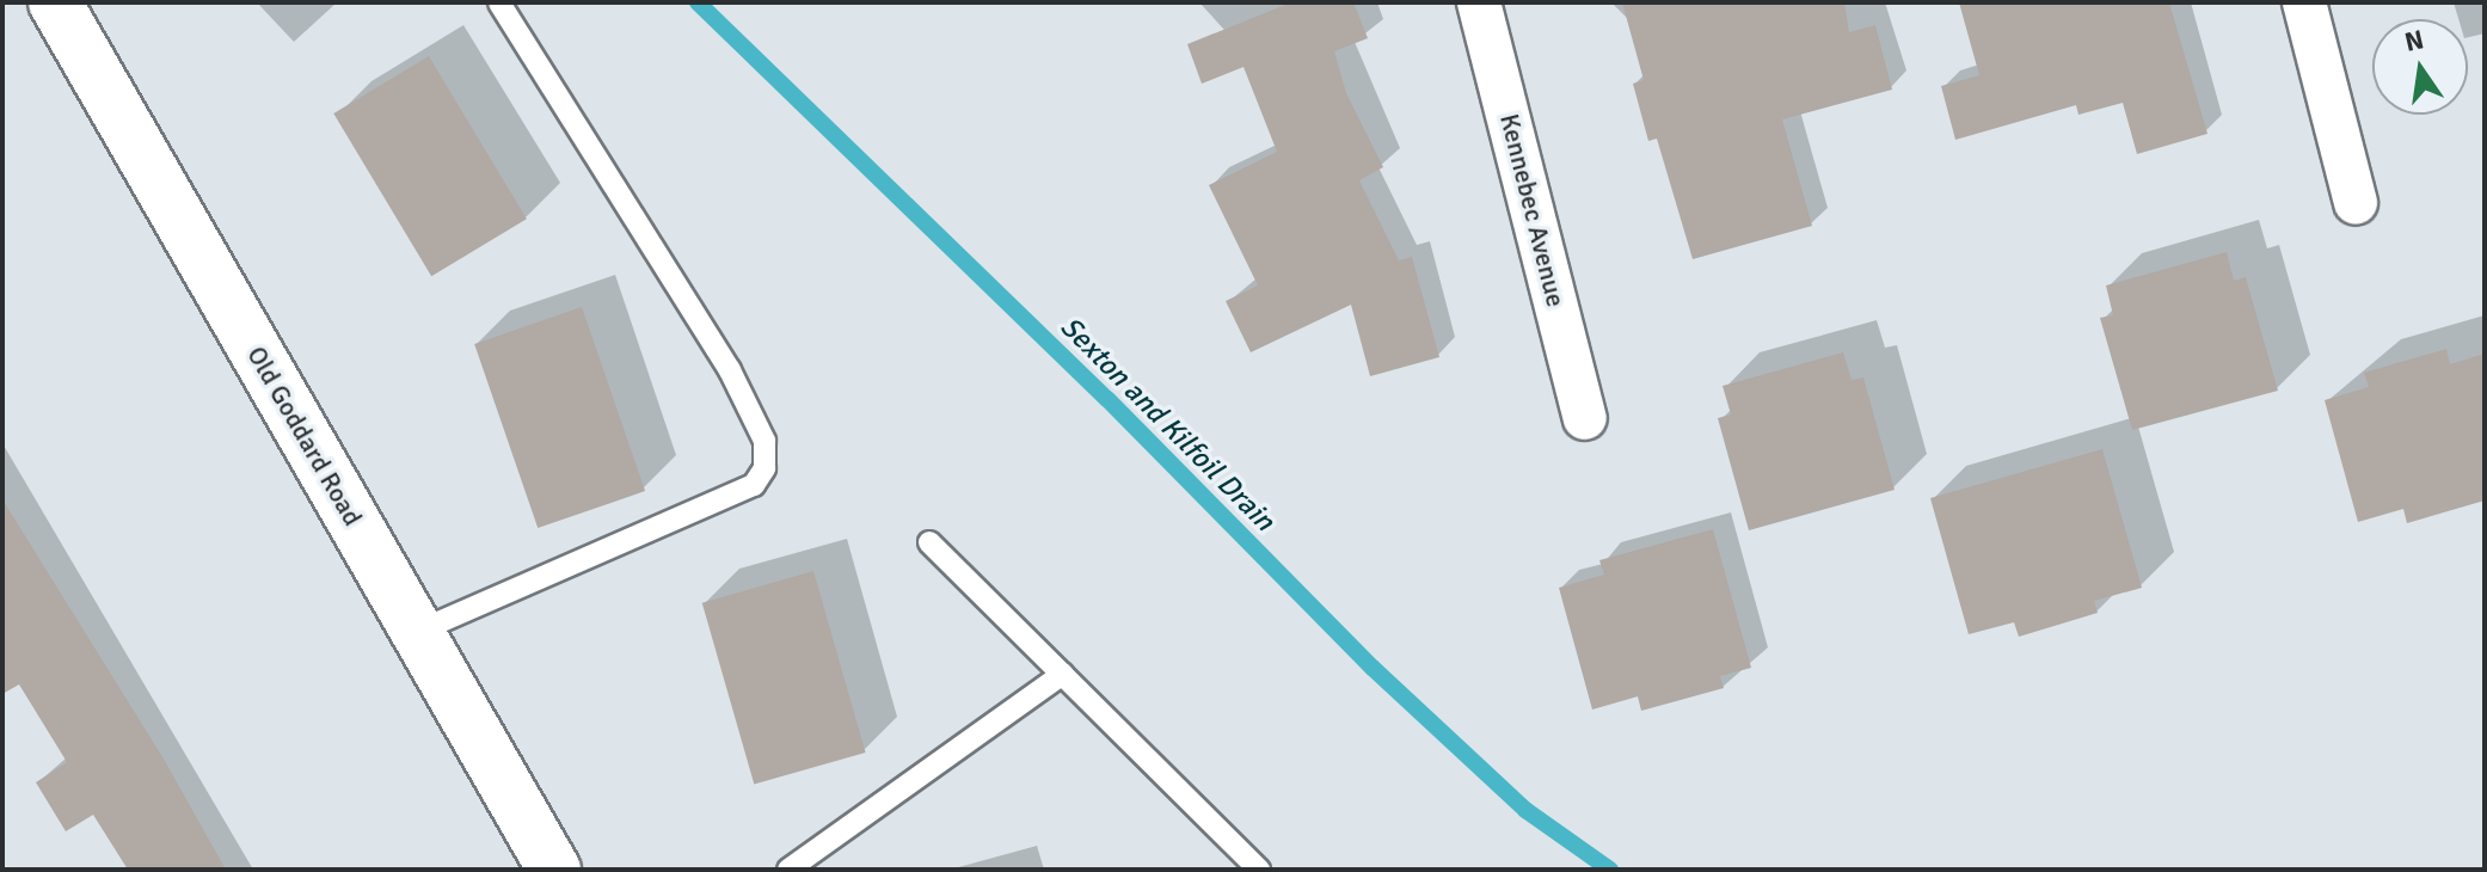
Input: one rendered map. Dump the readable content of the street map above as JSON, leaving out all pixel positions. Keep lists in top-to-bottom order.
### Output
{
  "streets": {
    "street": ["Kennebec Avenue", "Old Goddard Road"]
  },
  "water": ["Sexton and Kilfoil Drain"],
  "north": "top"
}
